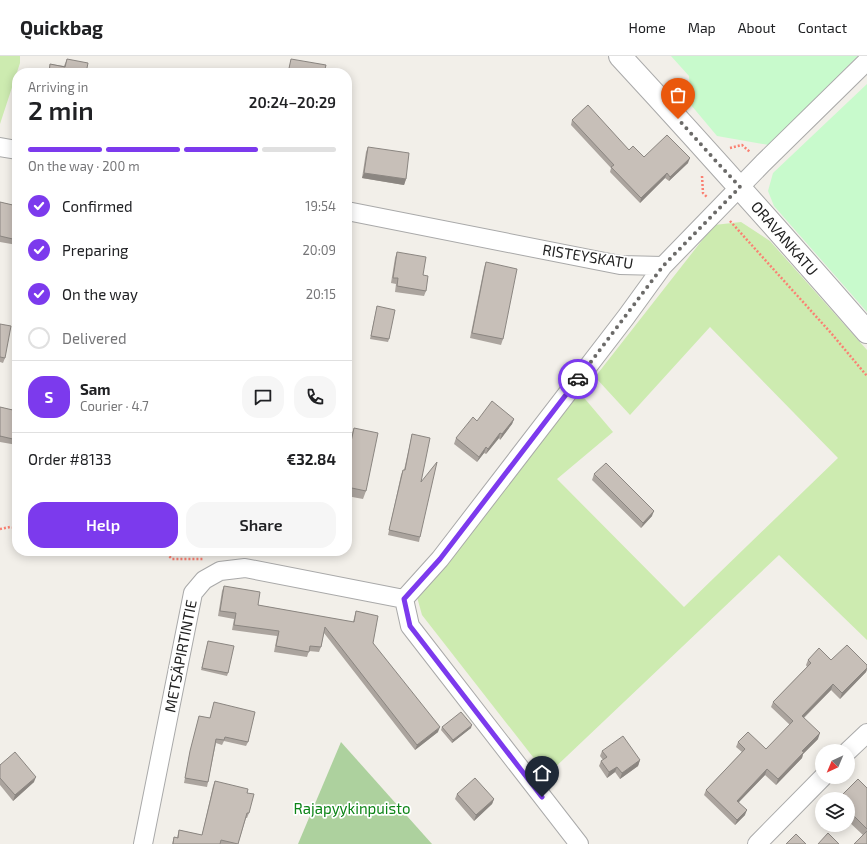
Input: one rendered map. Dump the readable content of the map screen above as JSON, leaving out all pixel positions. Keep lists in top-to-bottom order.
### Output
{
  "streets": {
    "street": ["ORAVANKATU", "RISTEYSKATU", "METSÄPIRTINTIE"]
  },
  "parks": ["Rajapyykinpuisto"],
  "north": "bottom left",
  "page": {
    "header": "Quickbag",
    "nav": [
      "Home",
      "Map",
      "About",
      "Contact"
    ],
    "heading": ["2 min", "Arriving in", "20:24–20:29"],
    "panel": [
      "Sam",
      "Courier · 4.7",
      "Order #8133",
      "€32.84"
    ],
    "bar": "On the way · 200 m",
    "list": [
      ["Confirmed", "19:54"],
      ["Preparing", "20:09"],
      ["On the way", "20:15"],
      "Delivered"
    ],
    "round": "S",
    "buttons": ["Help", "Share"]
  }
}
